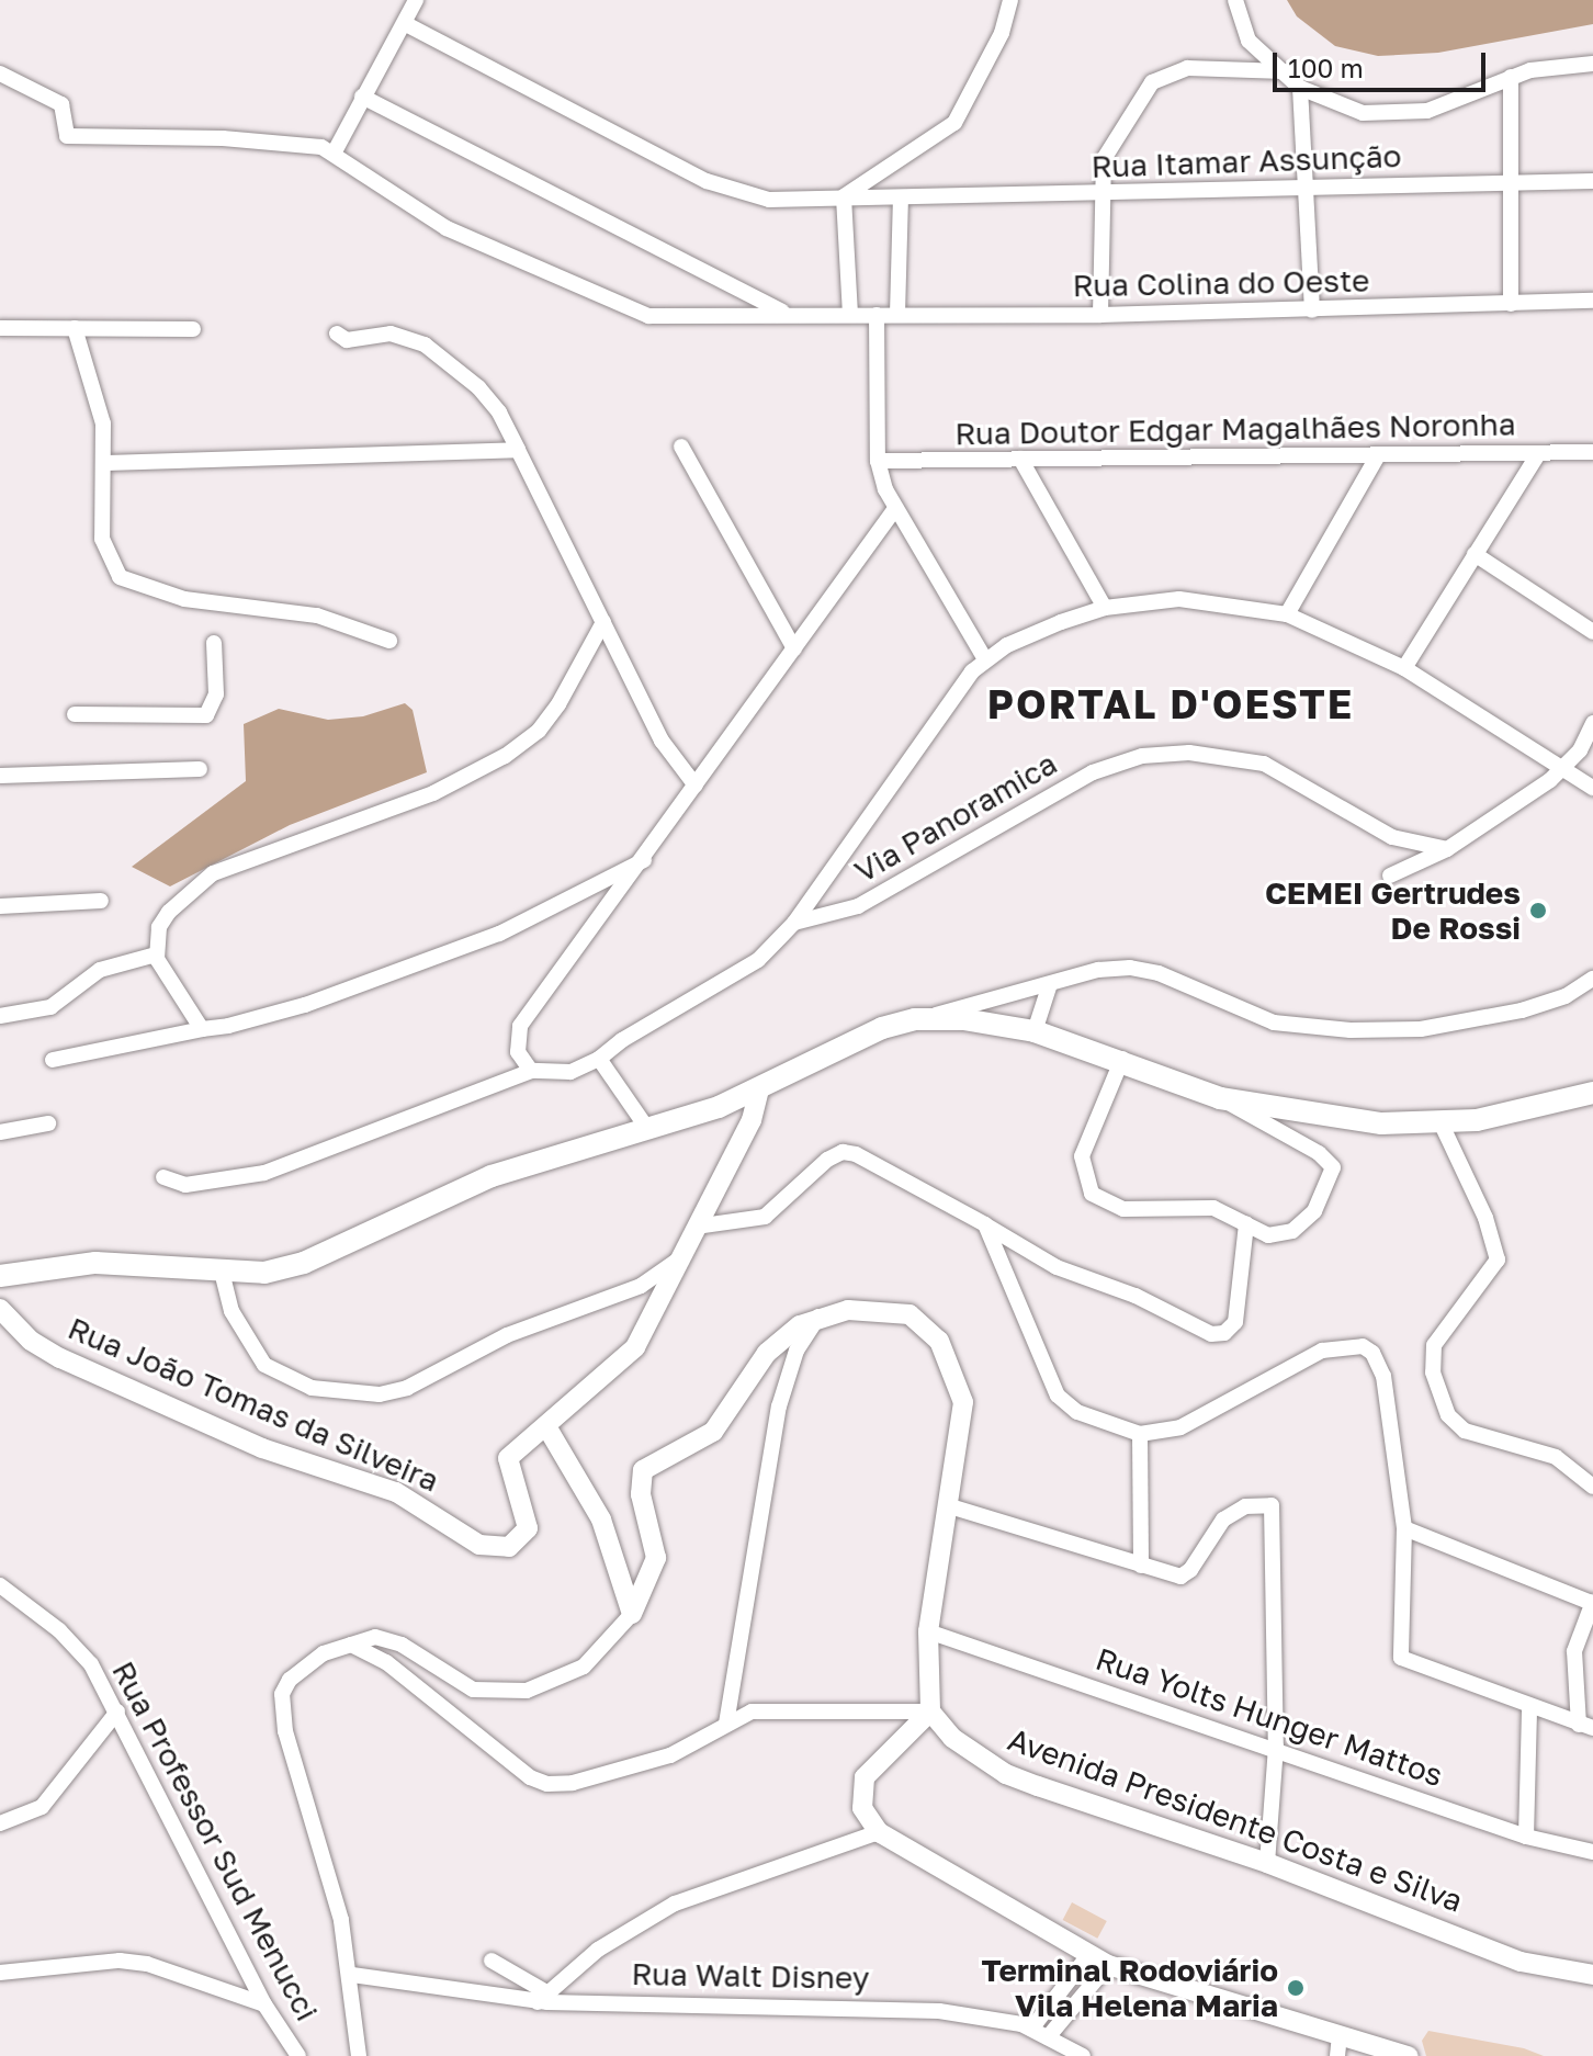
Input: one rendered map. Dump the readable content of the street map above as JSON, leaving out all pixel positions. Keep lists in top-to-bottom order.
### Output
{
  "streets": {
    "street": [
      "Rua Itamar Assunção",
      "Rua Colina do Oeste",
      "Rua Doutor Edgar Magalhães Noronha",
      "Via Panoramica",
      "Rua João Tomas da Silveira",
      "Rua Yolts Hunger Mattos",
      "Avenida Presidente Costa e Silva",
      "Rua Professor Sud Menucci",
      "Rua Walt Disney"
    ]
  },
  "districts": ["PORTAL D'OESTE"],
  "places": ["CEMEI Gertrudes De Rossi", "Terminal Rodoviário Vila Helena Maria"],
  "scale_bar": "100 m"
}
